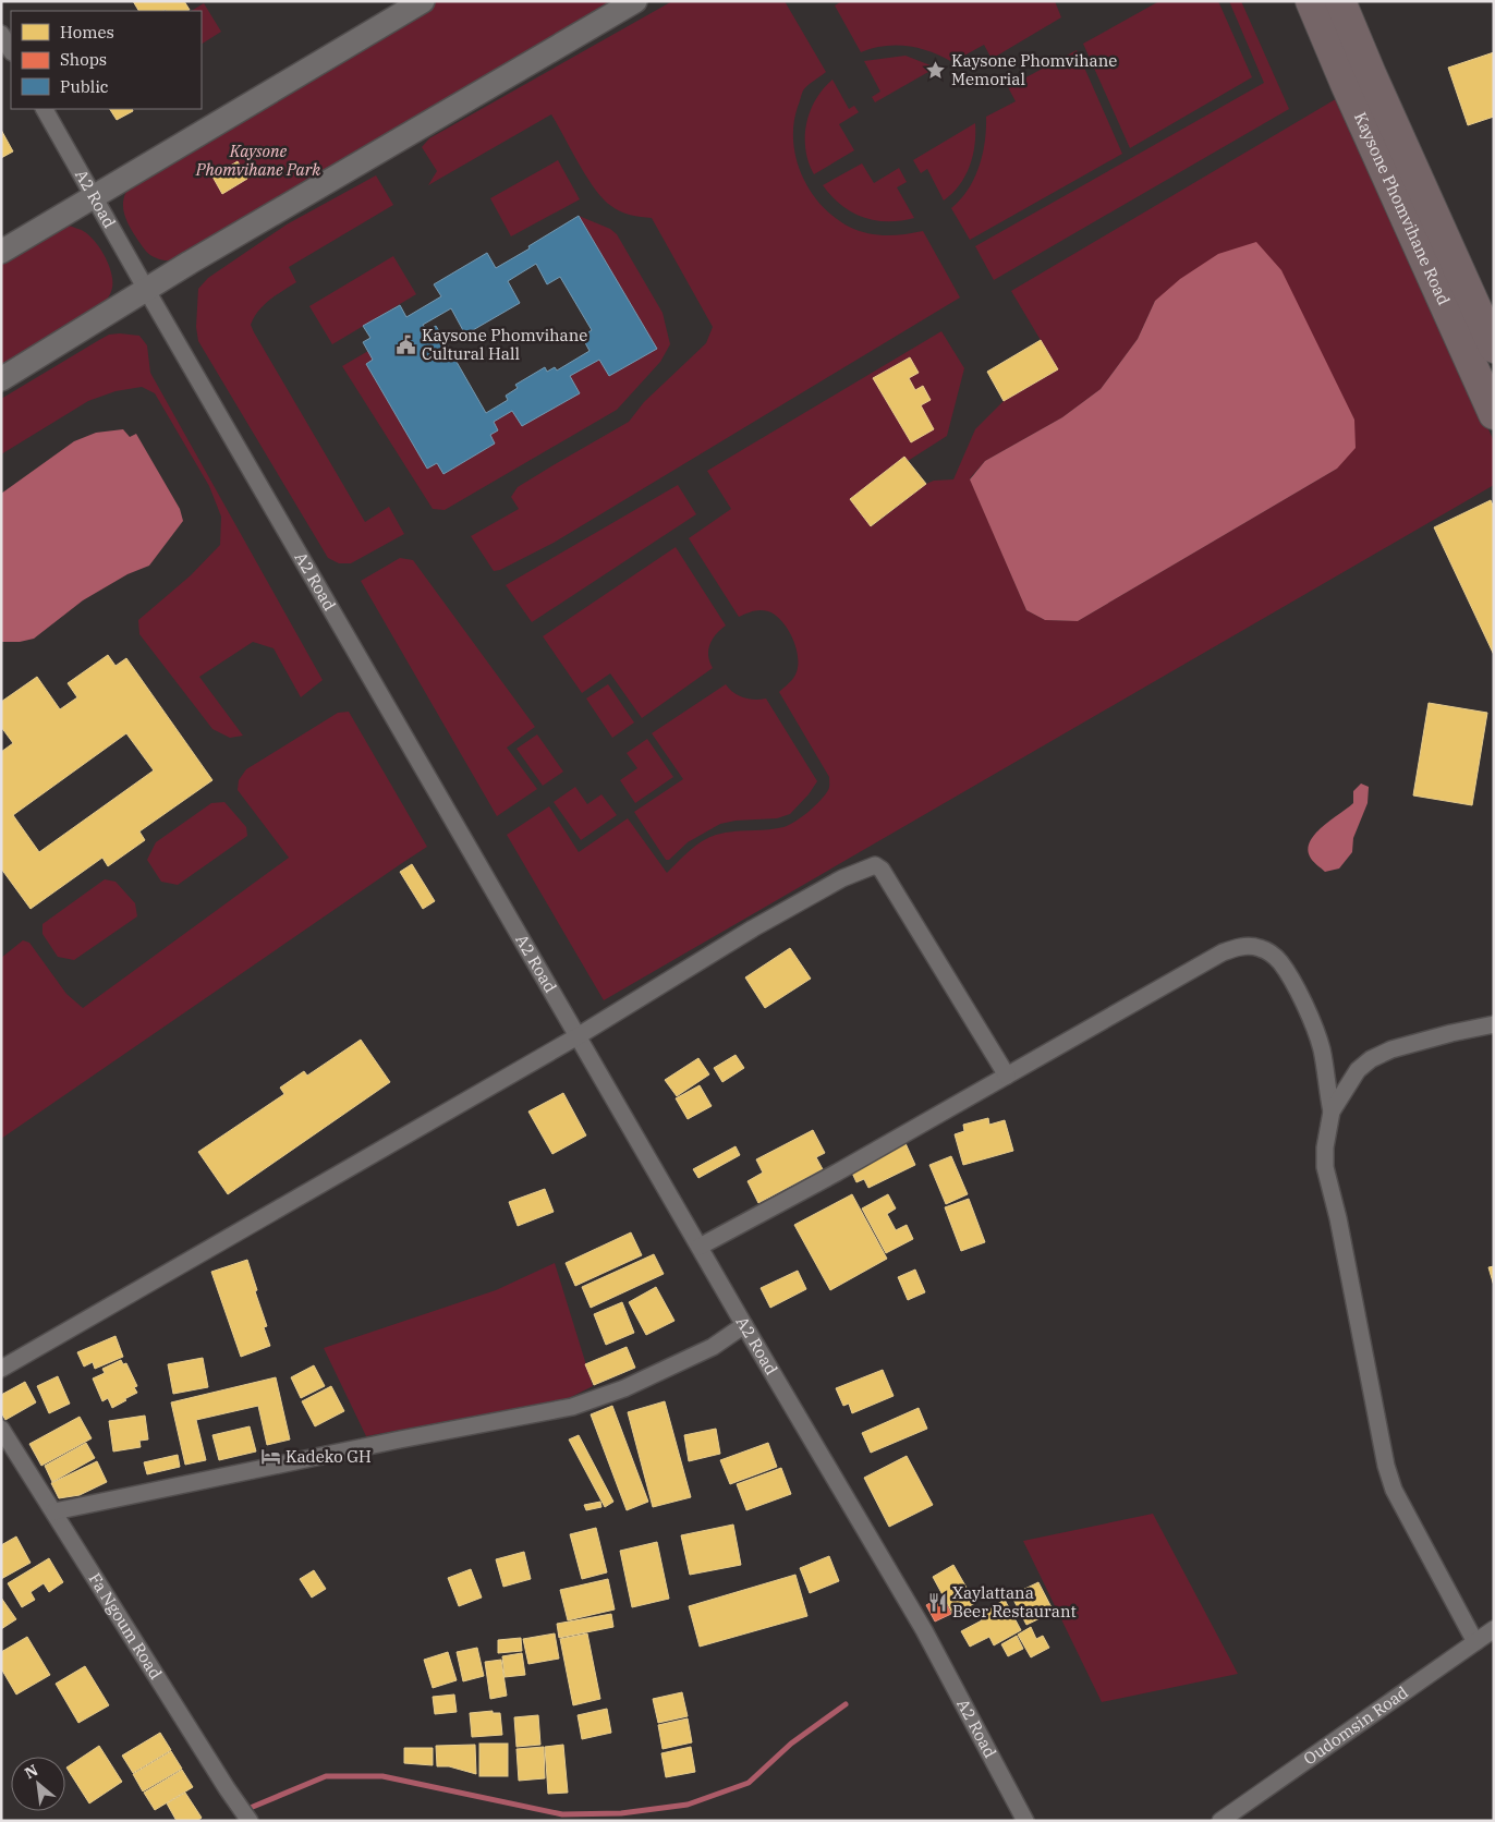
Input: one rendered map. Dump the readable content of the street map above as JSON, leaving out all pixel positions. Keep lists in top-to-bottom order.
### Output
{
  "streets": {
    "highway": ["Kaysone Phomvihane Road"],
    "street": ["A2 Road", "Fa Ngoum Road", "Oudomsin Road"]
  },
  "parks": ["Kaysone Phomvihane Park"],
  "places": {
    "place": ["Kaysone Phomvihane Memorial"],
    "public building": ["Kaysone Phomvihane Cultural Hall"],
    "hotel": ["Kadeko GH"],
    "restaurant": ["Xaylattana Beer Restaurant"]
  },
  "legend": ["Homes", "Shops", "Public"],
  "north": "top left"
}
